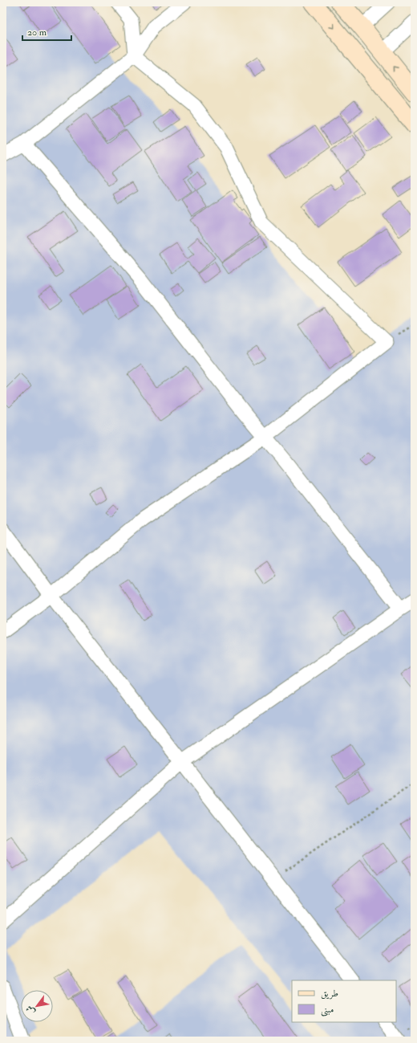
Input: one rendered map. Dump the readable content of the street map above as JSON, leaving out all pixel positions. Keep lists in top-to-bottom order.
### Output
{
  "legend": ["طريق", "مبنى"],
  "scale_bar": "20 m",
  "north": "bottom left"
}
